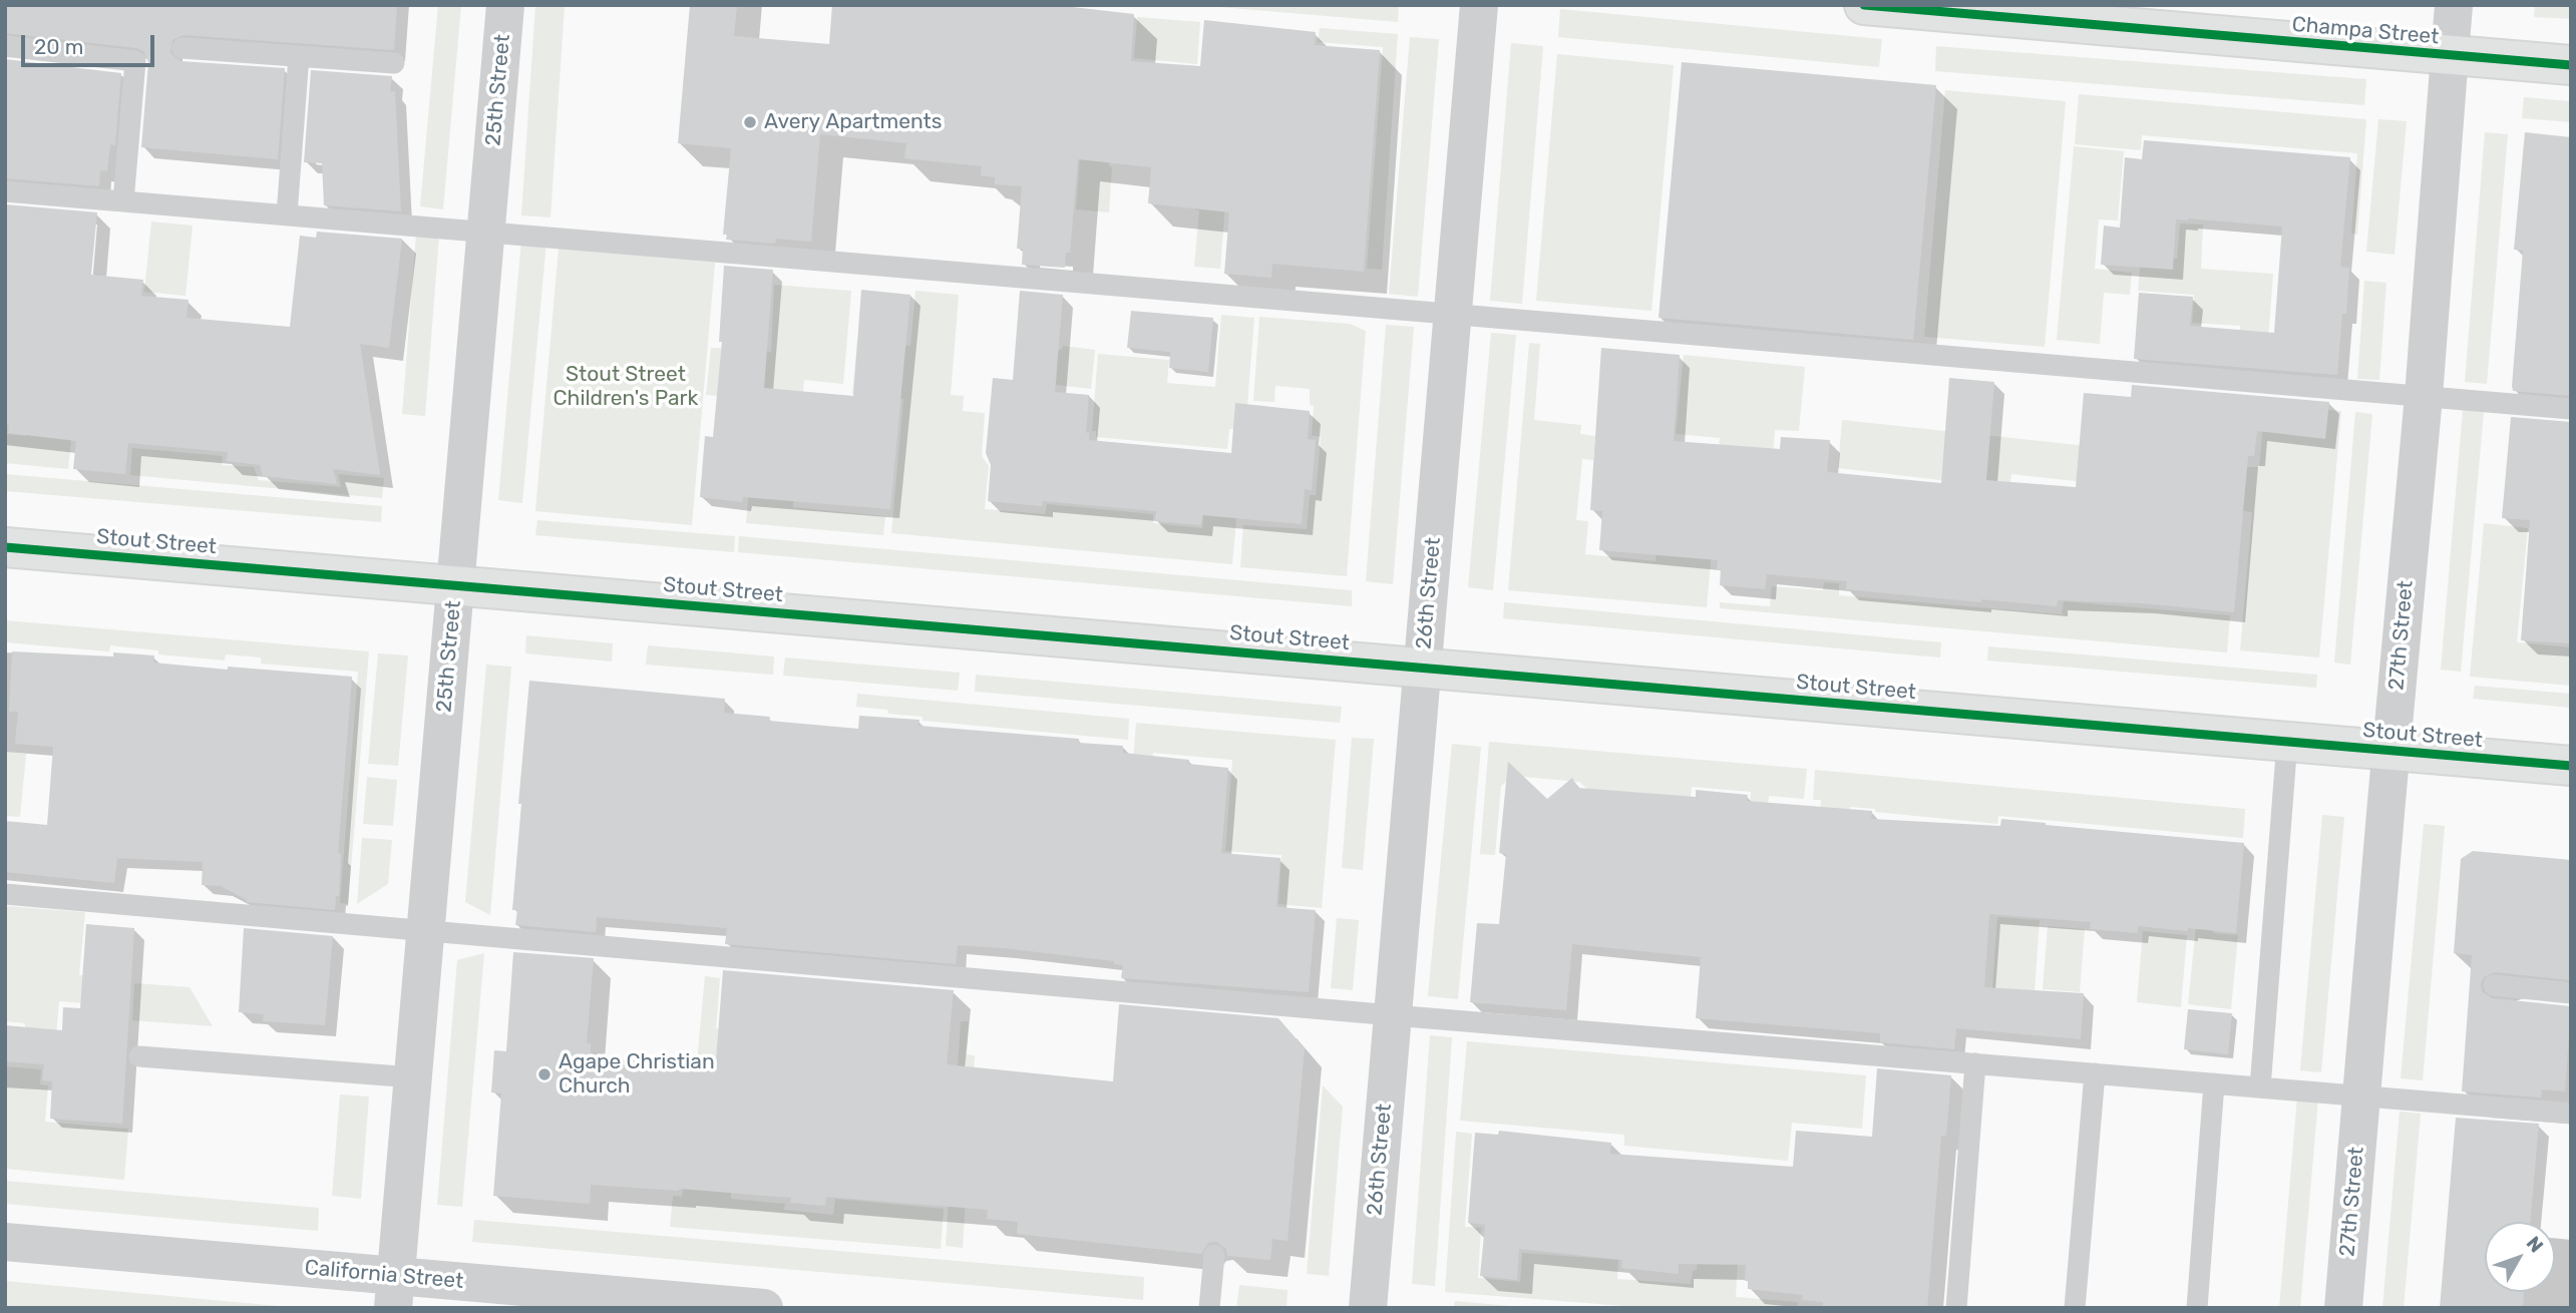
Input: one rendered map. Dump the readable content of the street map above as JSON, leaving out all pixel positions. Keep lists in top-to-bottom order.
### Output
{
  "streets": {
    "main road": ["Champa Street", "Stout Street"],
    "street": [
      "25th Street",
      "26th Street",
      "27th Street",
      "California Street"
    ]
  },
  "crossings": [
    ["Champa Street", "27th Street"],
    ["25th Street", "Stout Street"],
    ["25th Street", "California Street"],
    ["Stout Street", "26th Street"],
    ["Stout Street", "27th Street"]
  ],
  "parks": ["Stout Street Children's Park"],
  "places": ["Avery Apartments", "Agape Christian Church"],
  "scale_bar": "20 m",
  "north": "top right"
}
